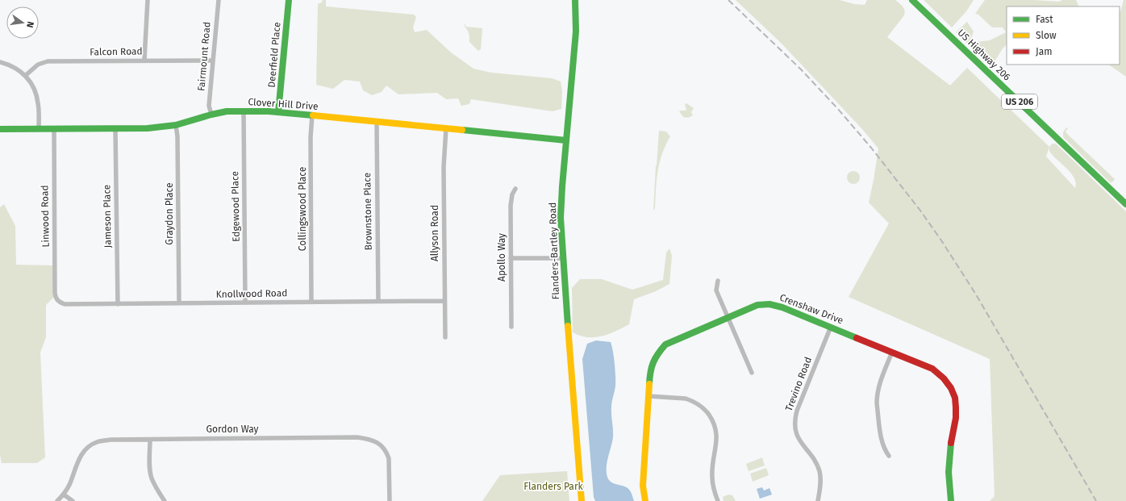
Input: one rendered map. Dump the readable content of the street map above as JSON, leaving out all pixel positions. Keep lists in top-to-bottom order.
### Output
{
  "streets": {
    "main road": [
      "Deerfield Place",
      "US Highway 206",
      "US 206",
      "Clover Hill Drive",
      "Flanders-Bartley Road",
      "Crenshaw Drive"
    ],
    "street": [
      "Falcon Road",
      "Fairmount Road",
      "Edgewood Place",
      "Collingswood Place",
      "Brownstone Place",
      "Graydon Place",
      "Linwood Road",
      "Jameson Place",
      "Allyson Road",
      "Apollo Way",
      "Knollwood Road",
      "Trevino Road",
      "Gordon Way"
    ]
  },
  "crossings": [
    ["Falcon Road", "Fairmount Road"],
    ["Deerfield Place", "Clover Hill Drive"],
    ["Fairmount Road", "Clover Hill Drive"],
    ["Clover Hill Drive", "Edgewood Place"],
    ["Clover Hill Drive", "Collingswood Place"],
    ["Clover Hill Drive", "Brownstone Place"],
    ["Clover Hill Drive", "Graydon Place"],
    ["Clover Hill Drive", "Linwood Road"],
    ["Clover Hill Drive", "Jameson Place"],
    ["Clover Hill Drive", "Allyson Road"],
    ["Clover Hill Drive", "Flanders-Bartley Road"],
    ["Edgewood Place", "Knollwood Road"],
    ["Collingswood Place", "Knollwood Road"],
    ["Brownstone Place", "Knollwood Road"],
    ["Graydon Place", "Knollwood Road"],
    ["Linwood Road", "Knollwood Road"],
    ["Jameson Place", "Knollwood Road"],
    ["Allyson Road", "Knollwood Road"],
    ["Crenshaw Drive", "Trevino Road"]
  ],
  "parks": ["Flanders Park"],
  "legend": ["Fast", "Slow", "Jam"],
  "north": "right"
}
